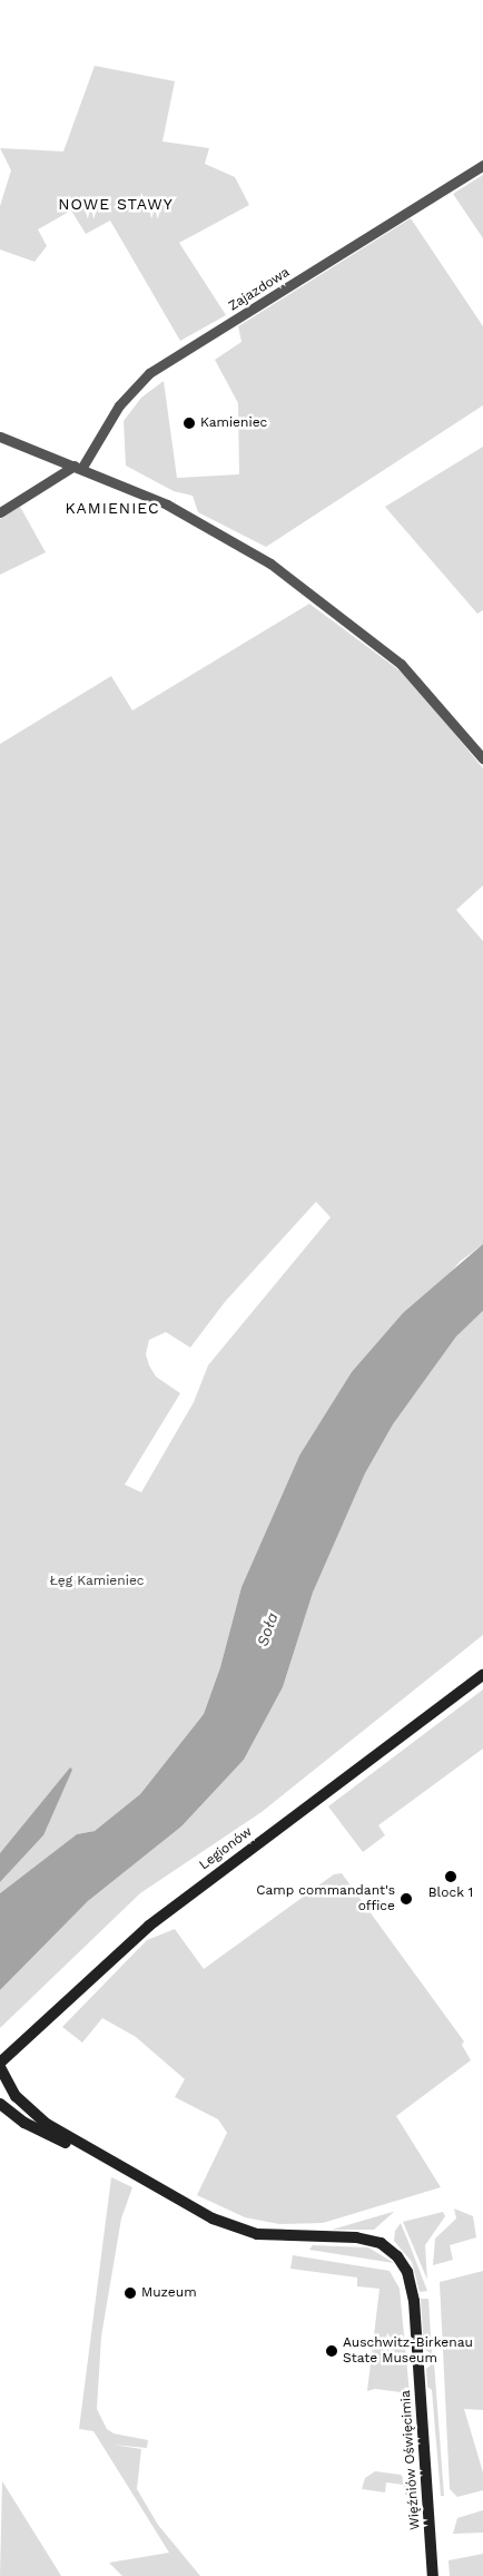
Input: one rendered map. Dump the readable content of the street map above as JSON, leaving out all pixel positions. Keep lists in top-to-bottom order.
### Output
{
  "streets": {
    "street": ["Zajazdowa", "Legionów", "Więźniów Oświęcimia"]
  },
  "districts": ["NOWE STAWY", "KAMIENIEC"],
  "water": ["Soła"],
  "parks": ["Łęg Kamieniec"],
  "places": [
    "Kamieniec",
    "Block 1",
    "Camp commandant's office",
    "Muzeum",
    "Auschwitz-Birkenau State Museum"
  ]
}
